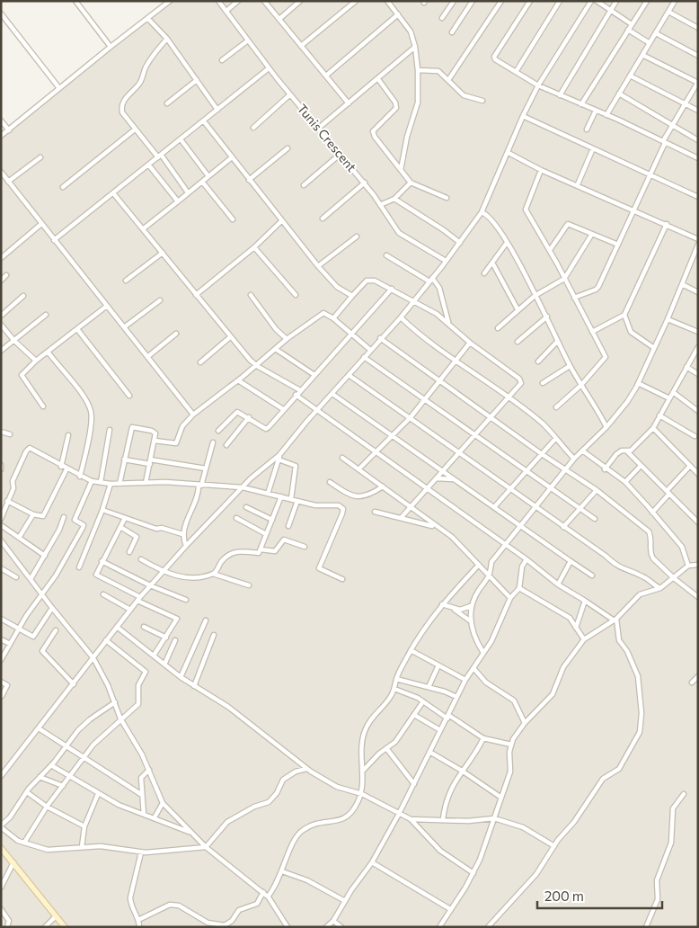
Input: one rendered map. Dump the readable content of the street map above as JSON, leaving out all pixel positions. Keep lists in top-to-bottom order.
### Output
{
  "streets": {
    "street": ["Tunis Crescent"]
  },
  "scale_bar": "200 m"
}
